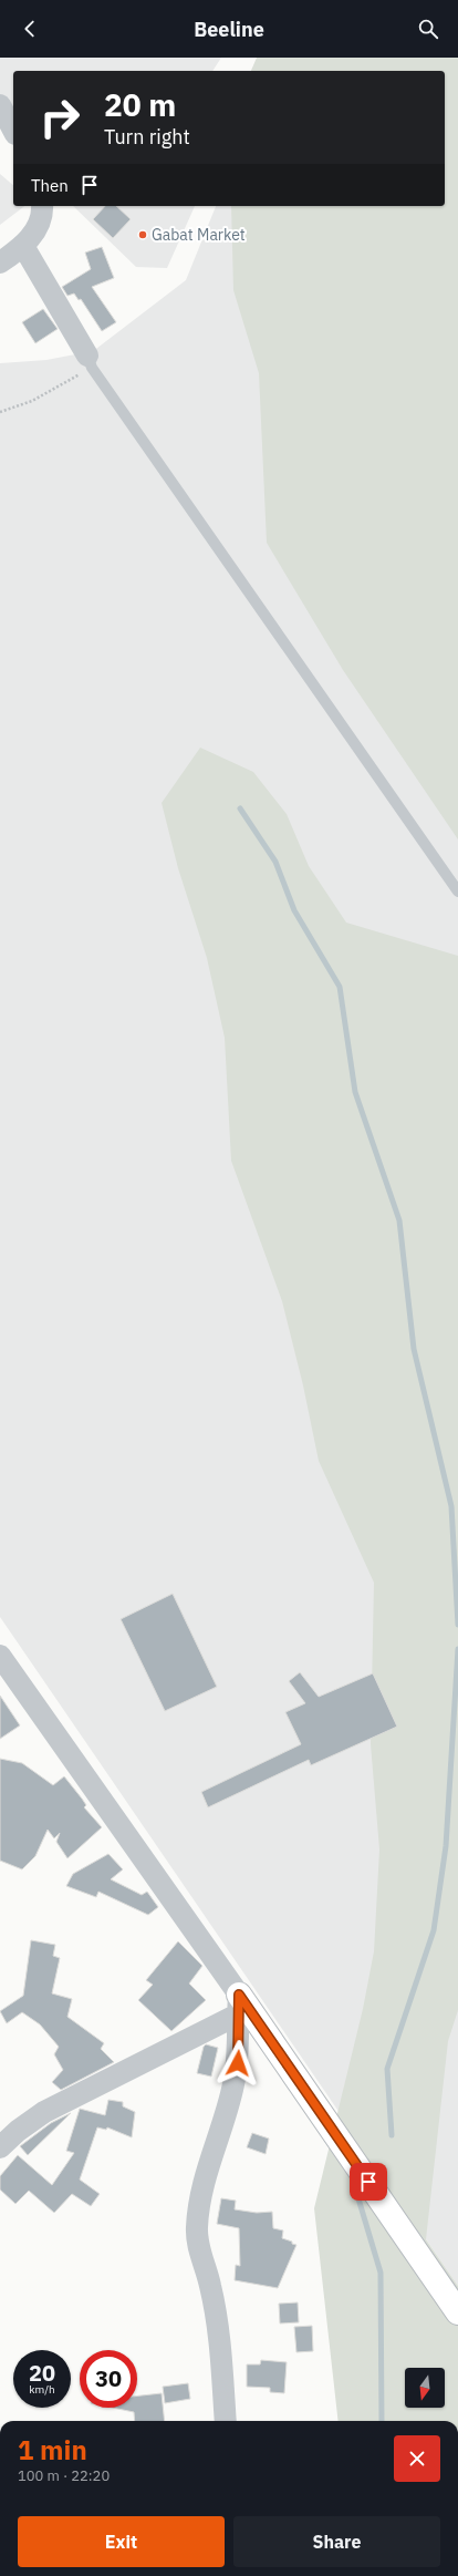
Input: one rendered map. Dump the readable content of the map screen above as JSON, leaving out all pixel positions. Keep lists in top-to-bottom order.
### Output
{
  "places": ["Gabat Market"],
  "north": "bottom",
  "page": {
    "header": "Beeline",
    "turn": ["20 m", "Turn right"],
    "then": "Then",
    "speed": "20 km/h",
    "limit": "30",
    "heading": ["1 min", "100 m · 22:20"],
    "buttons": ["Exit", "Share"]
  }
}
